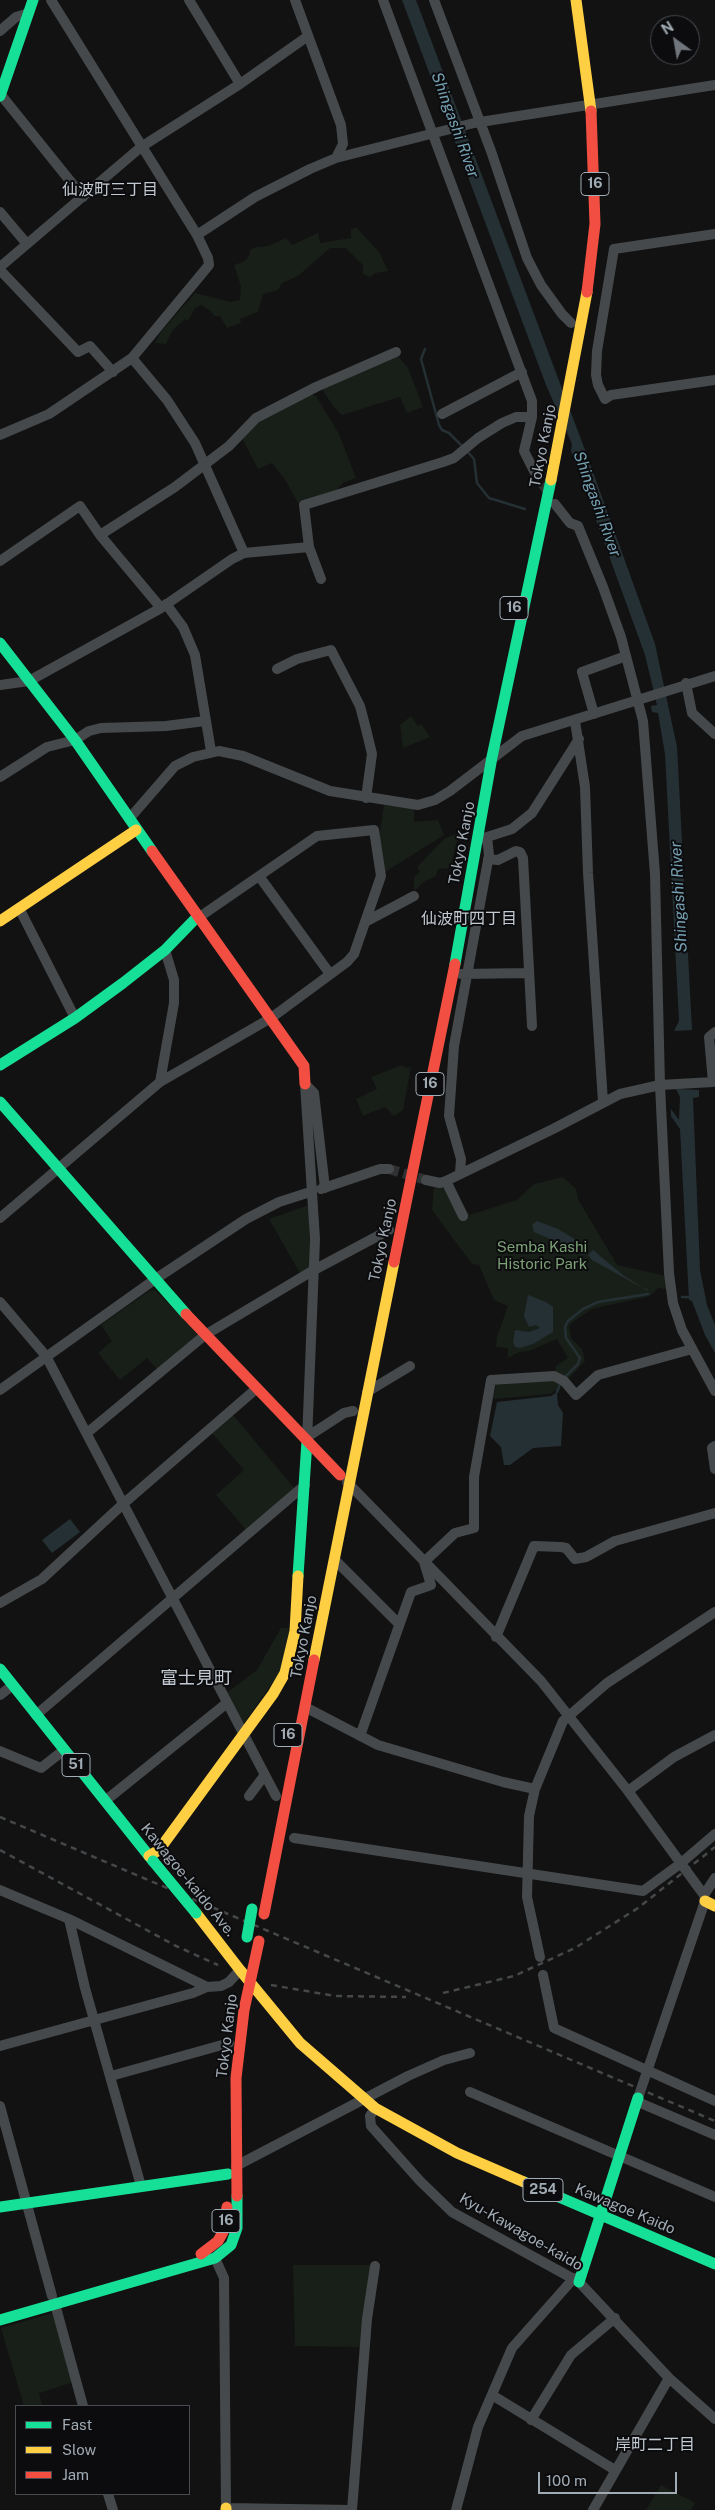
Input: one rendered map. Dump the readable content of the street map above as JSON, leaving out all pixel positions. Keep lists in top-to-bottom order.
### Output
{
  "streets": {
    "main road": [
      "16",
      "Tokyo Kanjo",
      "51",
      "Kawagoe-kaido Ave.",
      "254",
      "Kawagoe Kaido"
    ],
    "street": ["Kyu-Kawagoe-kaido"]
  },
  "crossings": [
    ["Tokyo Kanjo", "Kawagoe-kaido Ave."],
    ["Kawagoe-kaido Ave.", "Kawagoe Kaido"],
    ["Kawagoe Kaido", "Kyu-Kawagoe-kaido"]
  ],
  "districts": [
    "仙波町三丁目",
    "仙波町四丁目",
    "富士見町",
    "岸町二丁目"
  ],
  "water": ["Shingashi River"],
  "parks": ["Semba Kashi Historic Park"],
  "legend": ["Fast", "Slow", "Jam"],
  "scale_bar": "100 m",
  "north": "top left"
}
